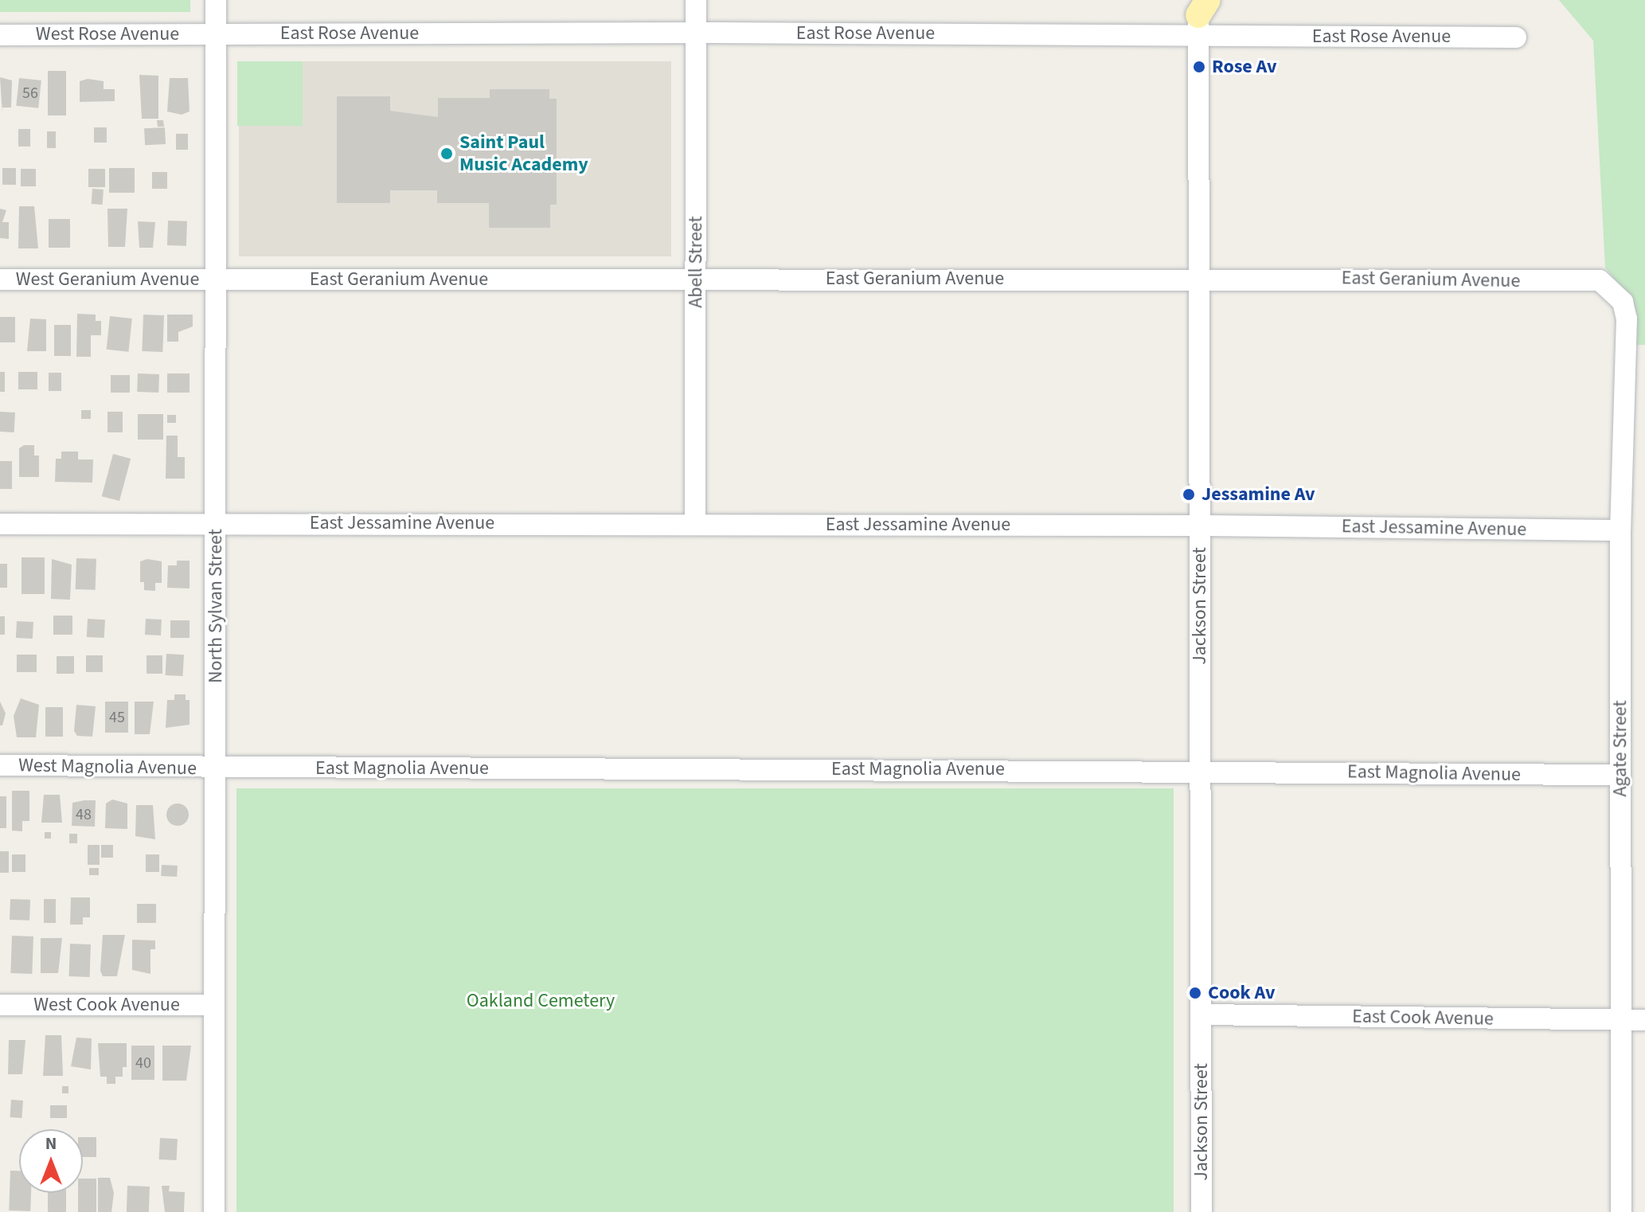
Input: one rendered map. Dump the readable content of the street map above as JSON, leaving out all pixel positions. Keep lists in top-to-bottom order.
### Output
{
  "streets": {
    "street": [
      "East Rose Avenue",
      "West Rose Avenue",
      "Abell Street",
      "East Geranium Avenue",
      "West Geranium Avenue",
      "East Jessamine Avenue",
      "North Sylvan Street",
      "Jackson Street",
      "Agate Street",
      "West Magnolia Avenue",
      "East Magnolia Avenue",
      "West Cook Avenue",
      "East Cook Avenue"
    ]
  },
  "crossings": [
    ["East Rose Avenue", "West Rose Avenue"],
    ["East Rose Avenue", "Abell Street"],
    ["East Rose Avenue", "North Sylvan Street"],
    ["East Rose Avenue", "Jackson Street"],
    ["West Rose Avenue", "North Sylvan Street"],
    ["Abell Street", "East Geranium Avenue"],
    ["Abell Street", "East Jessamine Avenue"],
    ["East Geranium Avenue", "West Geranium Avenue"],
    ["East Geranium Avenue", "North Sylvan Street"],
    ["East Geranium Avenue", "Jackson Street"],
    ["East Geranium Avenue", "Agate Street"],
    ["West Geranium Avenue", "North Sylvan Street"],
    ["East Jessamine Avenue", "North Sylvan Street"],
    ["East Jessamine Avenue", "Jackson Street"],
    ["East Jessamine Avenue", "Agate Street"],
    ["North Sylvan Street", "West Magnolia Avenue"],
    ["North Sylvan Street", "East Magnolia Avenue"],
    ["North Sylvan Street", "West Cook Avenue"],
    ["Jackson Street", "East Magnolia Avenue"],
    ["Jackson Street", "East Cook Avenue"],
    ["Agate Street", "East Magnolia Avenue"],
    ["Agate Street", "East Cook Avenue"],
    ["West Magnolia Avenue", "East Magnolia Avenue"]
  ],
  "parks": ["Oakland Cemetery"],
  "places": [
    "Rose Av",
    "Saint Paul Music Academy",
    "Jessamine Av",
    "Cook Av"
  ],
  "house_numbers": [
    "56",
    "45",
    "48",
    "40"
  ],
  "north": "top"
}
